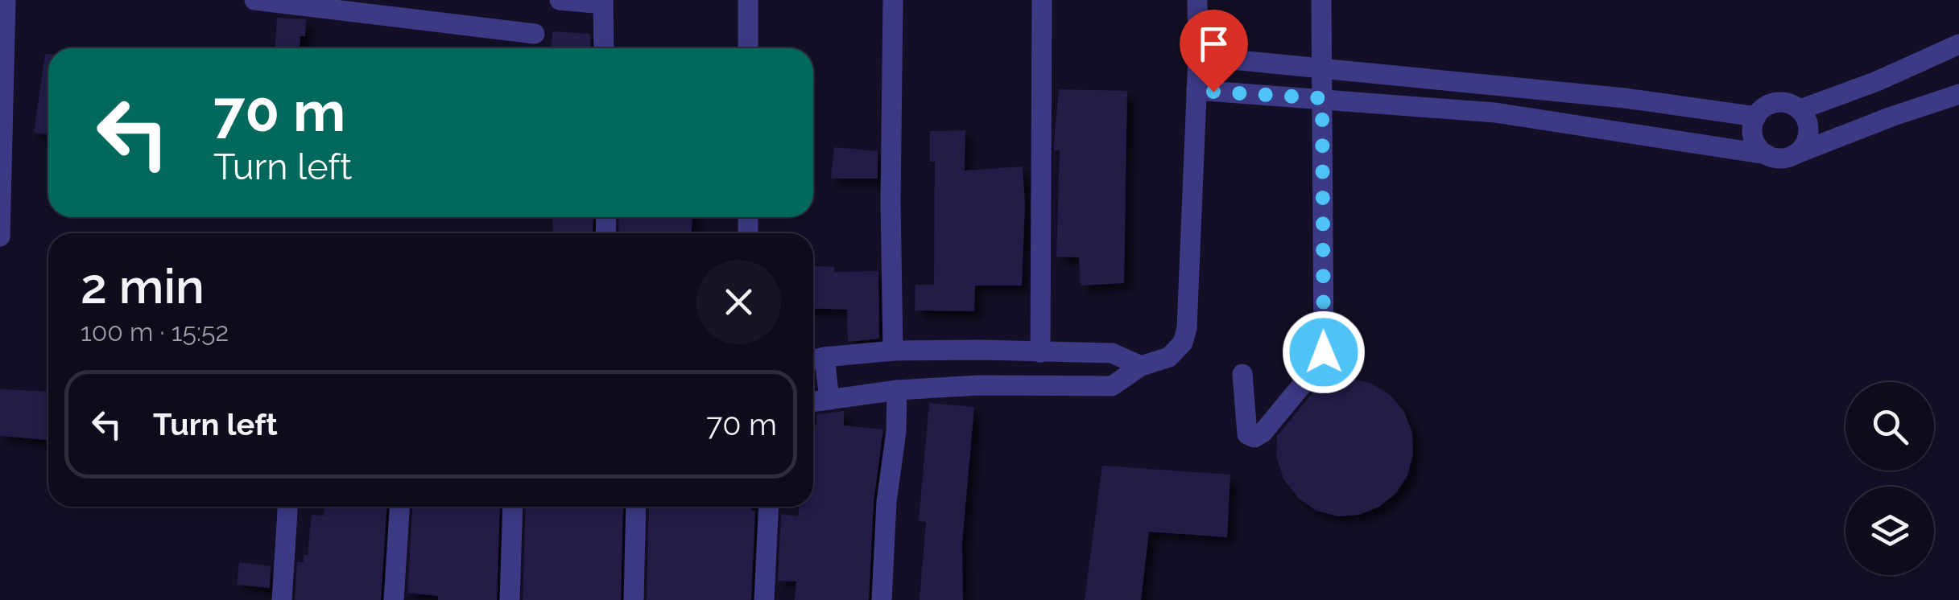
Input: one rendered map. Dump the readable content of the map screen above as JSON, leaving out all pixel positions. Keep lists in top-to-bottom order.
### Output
{
  "page": {
    "turn": ["70 m", "Turn left"],
    "heading": ["2 min", "100 m · 15:52"],
    "list": [
      {
        "name": "Turn left",
        "value": "70 m"
      }
    ]
  }
}
